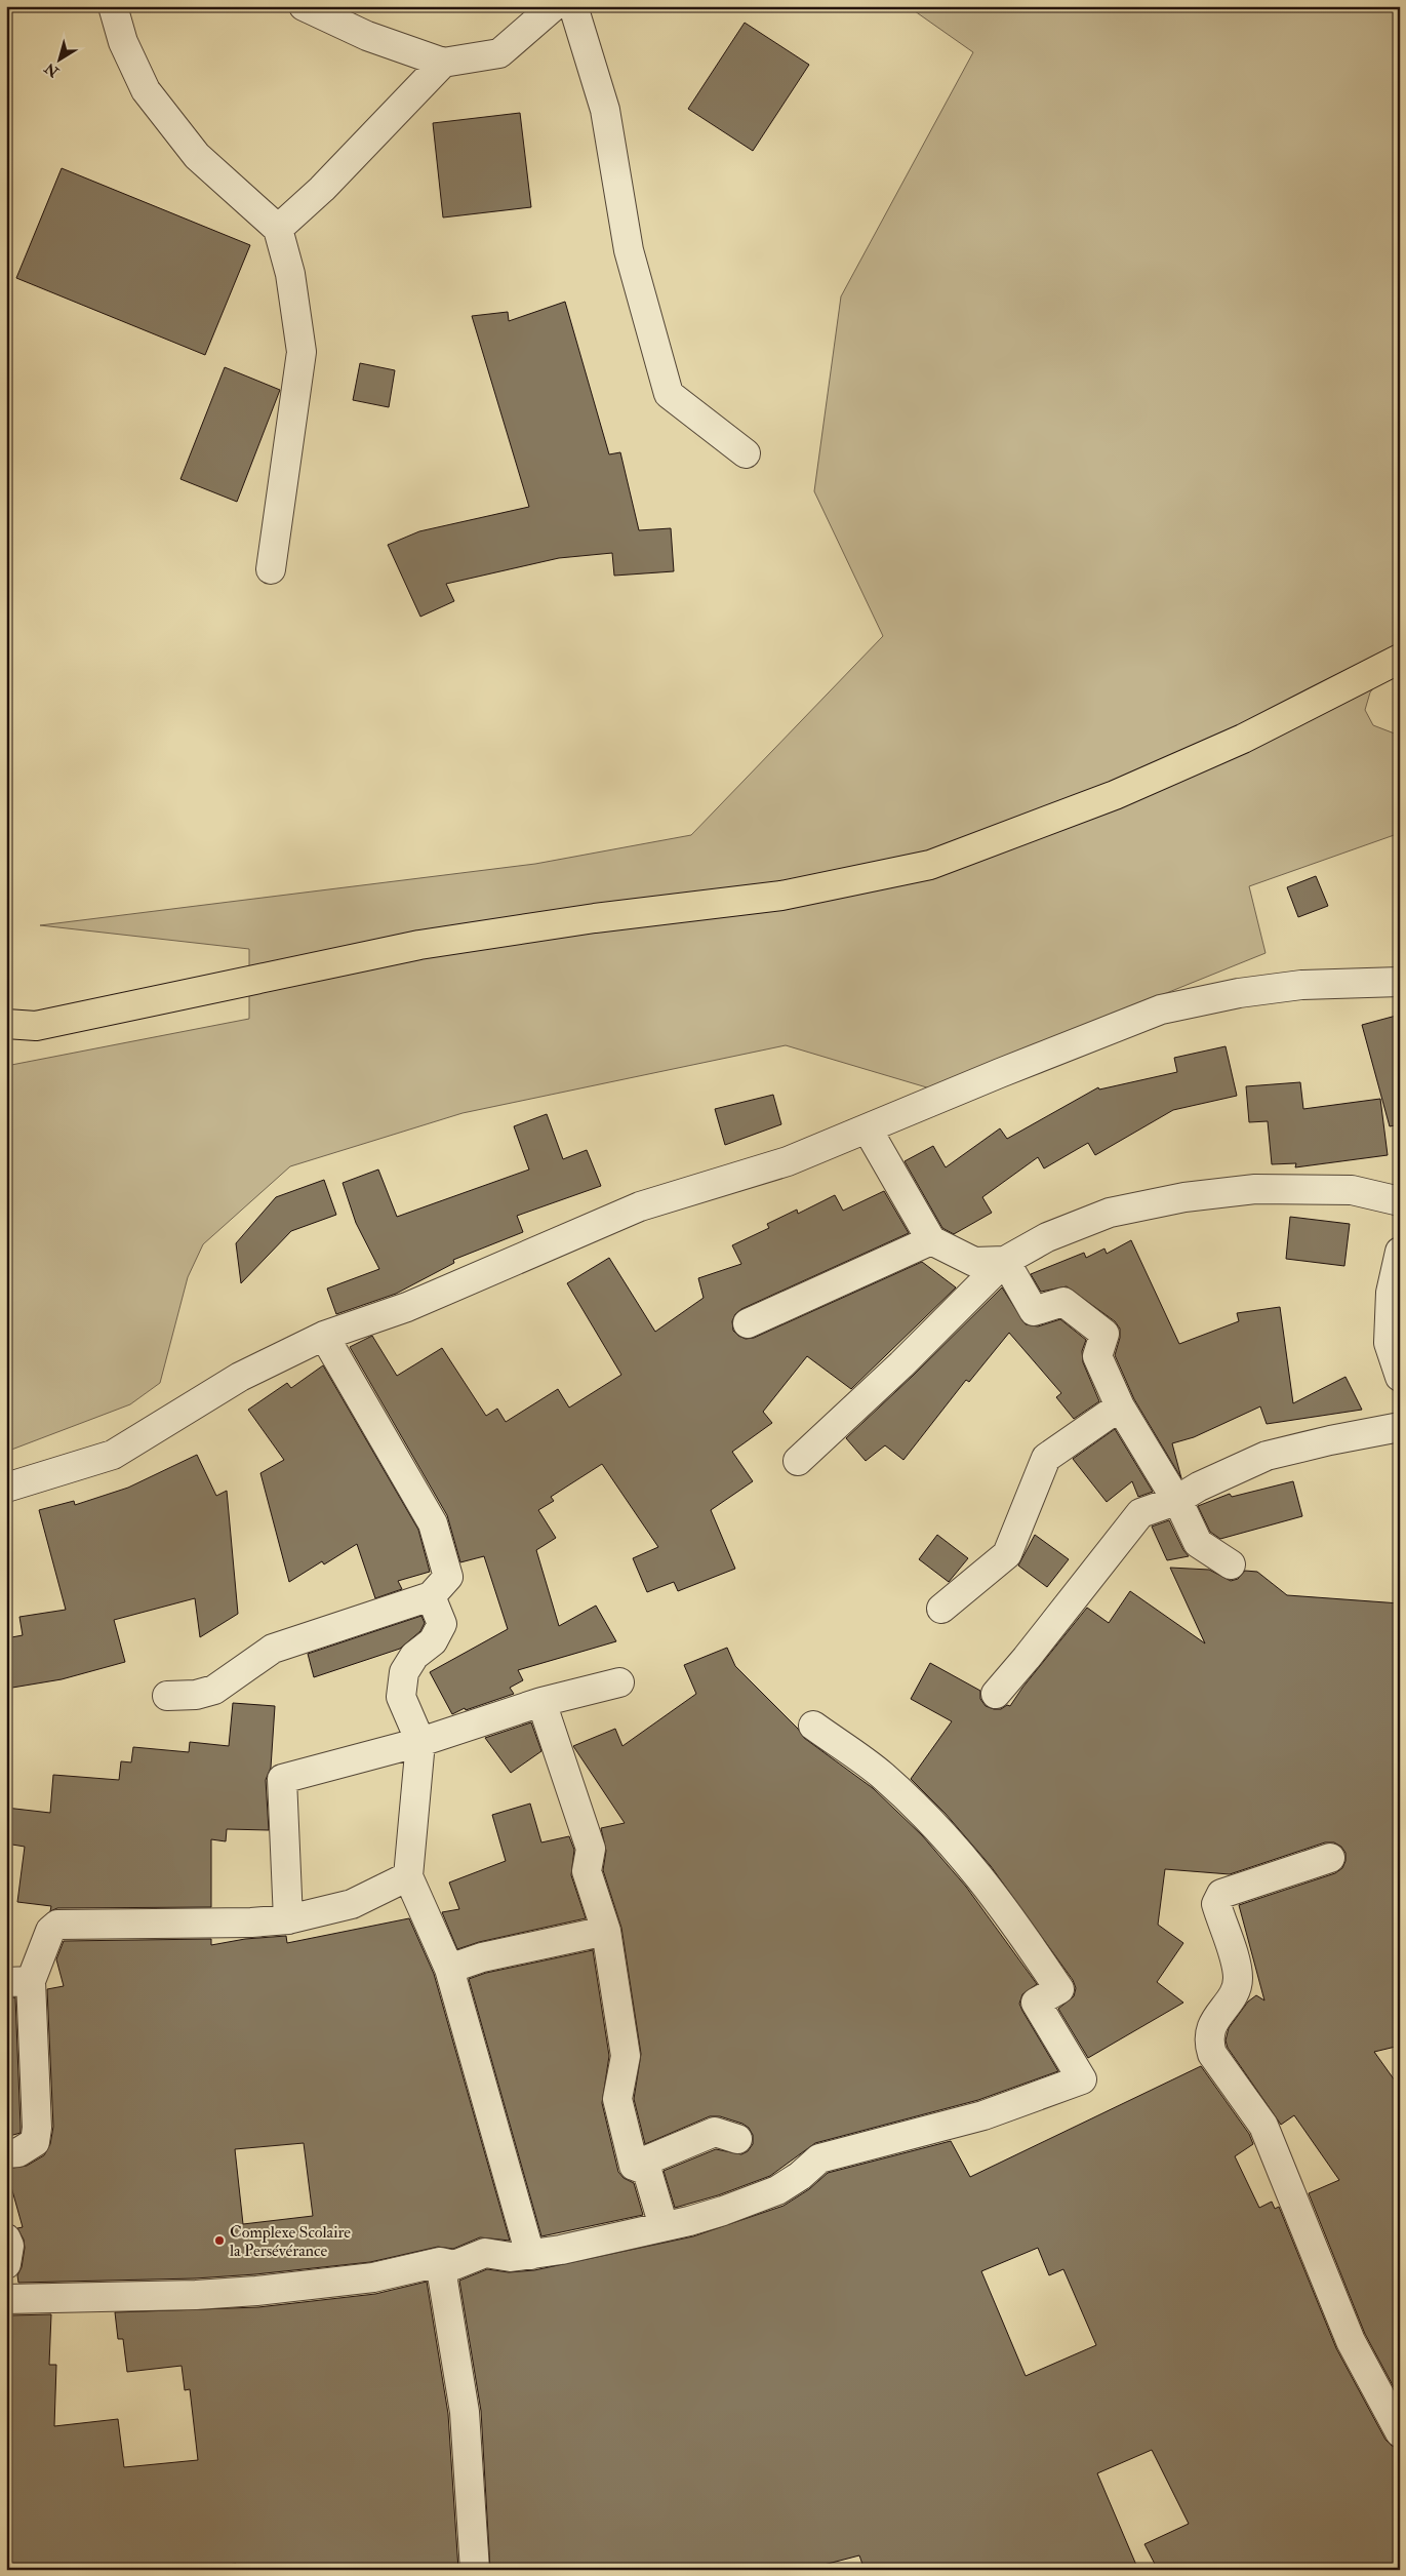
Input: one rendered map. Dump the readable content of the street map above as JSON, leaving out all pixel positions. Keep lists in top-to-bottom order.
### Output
{
  "places": ["Complexe Scolaire la Persévérance"],
  "north": "bottom left"
}
